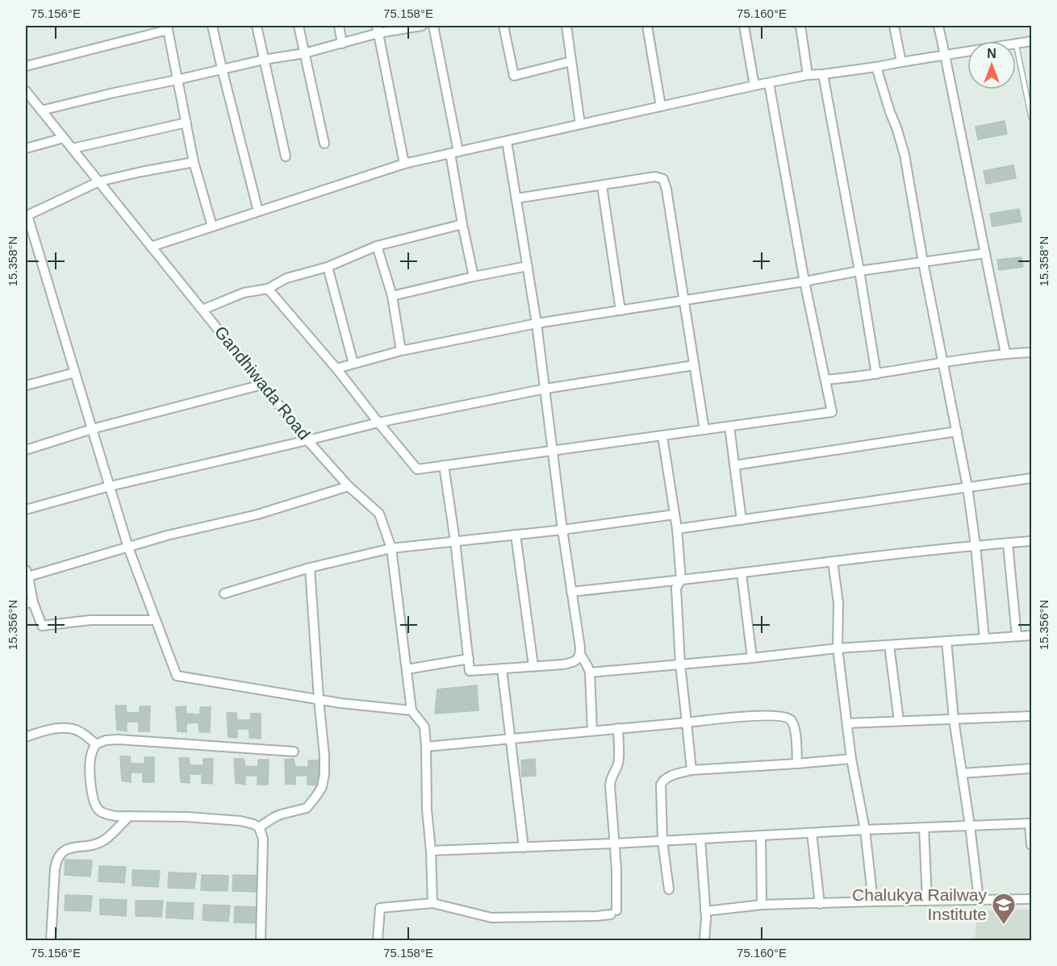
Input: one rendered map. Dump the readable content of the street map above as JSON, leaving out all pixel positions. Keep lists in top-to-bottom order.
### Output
{
  "streets": {
    "street": ["Gandhiwada Road"]
  },
  "places": {
    "school or university": ["Chalukya Railway Institute"]
  },
  "north": "top",
  "coordinates": [
    "75.156°E",
    "75.158°E",
    "75.160°E",
    "15.358°N",
    "15.356°N"
  ]
}
